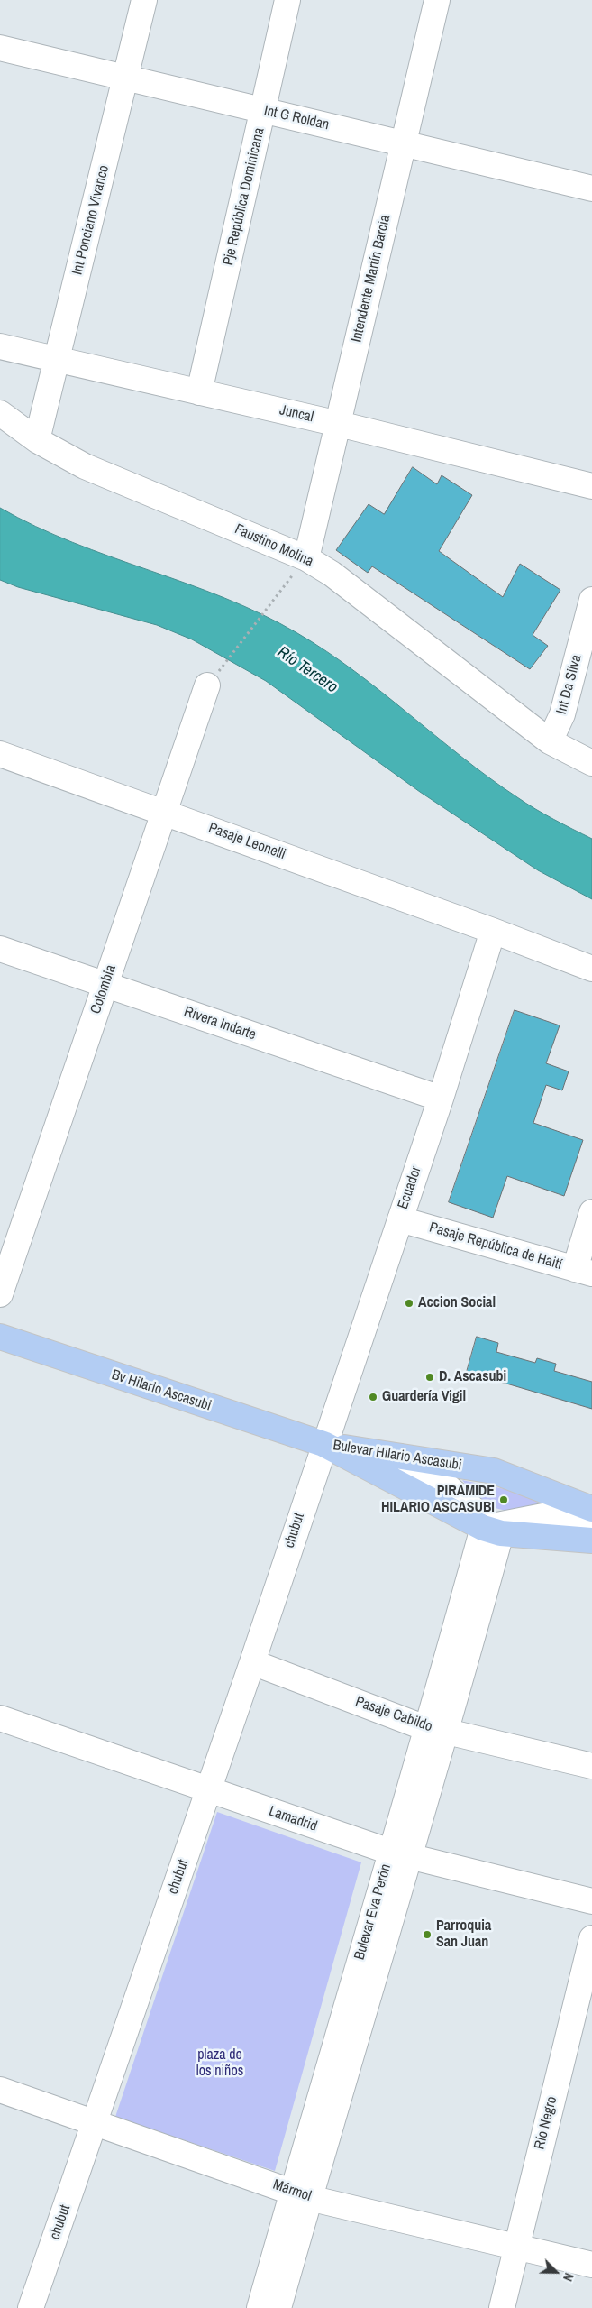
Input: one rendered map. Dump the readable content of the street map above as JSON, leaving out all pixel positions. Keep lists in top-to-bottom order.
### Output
{
  "streets": {
    "main road": ["Bv Hilario Ascasubi", "Bulevar Hilario Ascasubi"],
    "street": [
      "Int G Roldan",
      "Pje República Dominicana",
      "Int Ponciano Vivanco",
      "Intendente Martín Barcia",
      "Juncal",
      "Faustino Molina",
      "Int Da Silva",
      "Pasaje Leonelli",
      "Colombia",
      "Rivera Indarte",
      "Ecuador",
      "Pasaje República de Haití",
      "chubut",
      "Pasaje Cabildo",
      "Lamadrid",
      "Bulevar Eva Perón",
      "Río Negro",
      "Mármol"
    ]
  },
  "crossings": [
    ["Int G Roldan", "Pje República Dominicana"],
    ["Int G Roldan", "Int Ponciano Vivanco"],
    ["Int G Roldan", "Intendente Martín Barcia"],
    ["Pje República Dominicana", "Juncal"],
    ["Int Ponciano Vivanco", "Juncal"],
    ["Int Ponciano Vivanco", "Faustino Molina"],
    ["Intendente Martín Barcia", "Juncal"],
    ["Intendente Martín Barcia", "Faustino Molina"],
    ["Faustino Molina", "Int Da Silva"],
    ["Pasaje Leonelli", "Colombia"],
    ["Pasaje Leonelli", "Ecuador"],
    ["Colombia", "Rivera Indarte"],
    ["Rivera Indarte", "Ecuador"],
    ["Ecuador", "Pasaje República de Haití"],
    ["Ecuador", "Bv Hilario Ascasubi"],
    ["Ecuador", "Bulevar Hilario Ascasubi"],
    ["Ecuador", "chubut"],
    ["Bv Hilario Ascasubi", "Bulevar Hilario Ascasubi"],
    ["Bv Hilario Ascasubi", "chubut"],
    ["Bulevar Hilario Ascasubi", "chubut"],
    ["Bulevar Hilario Ascasubi", "Bulevar Eva Perón"],
    ["chubut", "Pasaje Cabildo"],
    ["chubut", "Lamadrid"],
    ["chubut", "Mármol"],
    ["Pasaje Cabildo", "Bulevar Eva Perón"],
    ["Lamadrid", "Bulevar Eva Perón"],
    ["Bulevar Eva Perón", "Mármol"],
    ["Río Negro", "Mármol"]
  ],
  "water": ["Río Tercero"],
  "parks": ["plaza de los niños"],
  "places": [
    "Accion Social",
    "D. Ascasubi",
    "Guardería Vigil",
    "PIRAMIDE HILARIO ASCASUBI",
    "Parroquia San Juan"
  ],
  "north": "bottom right"
}
